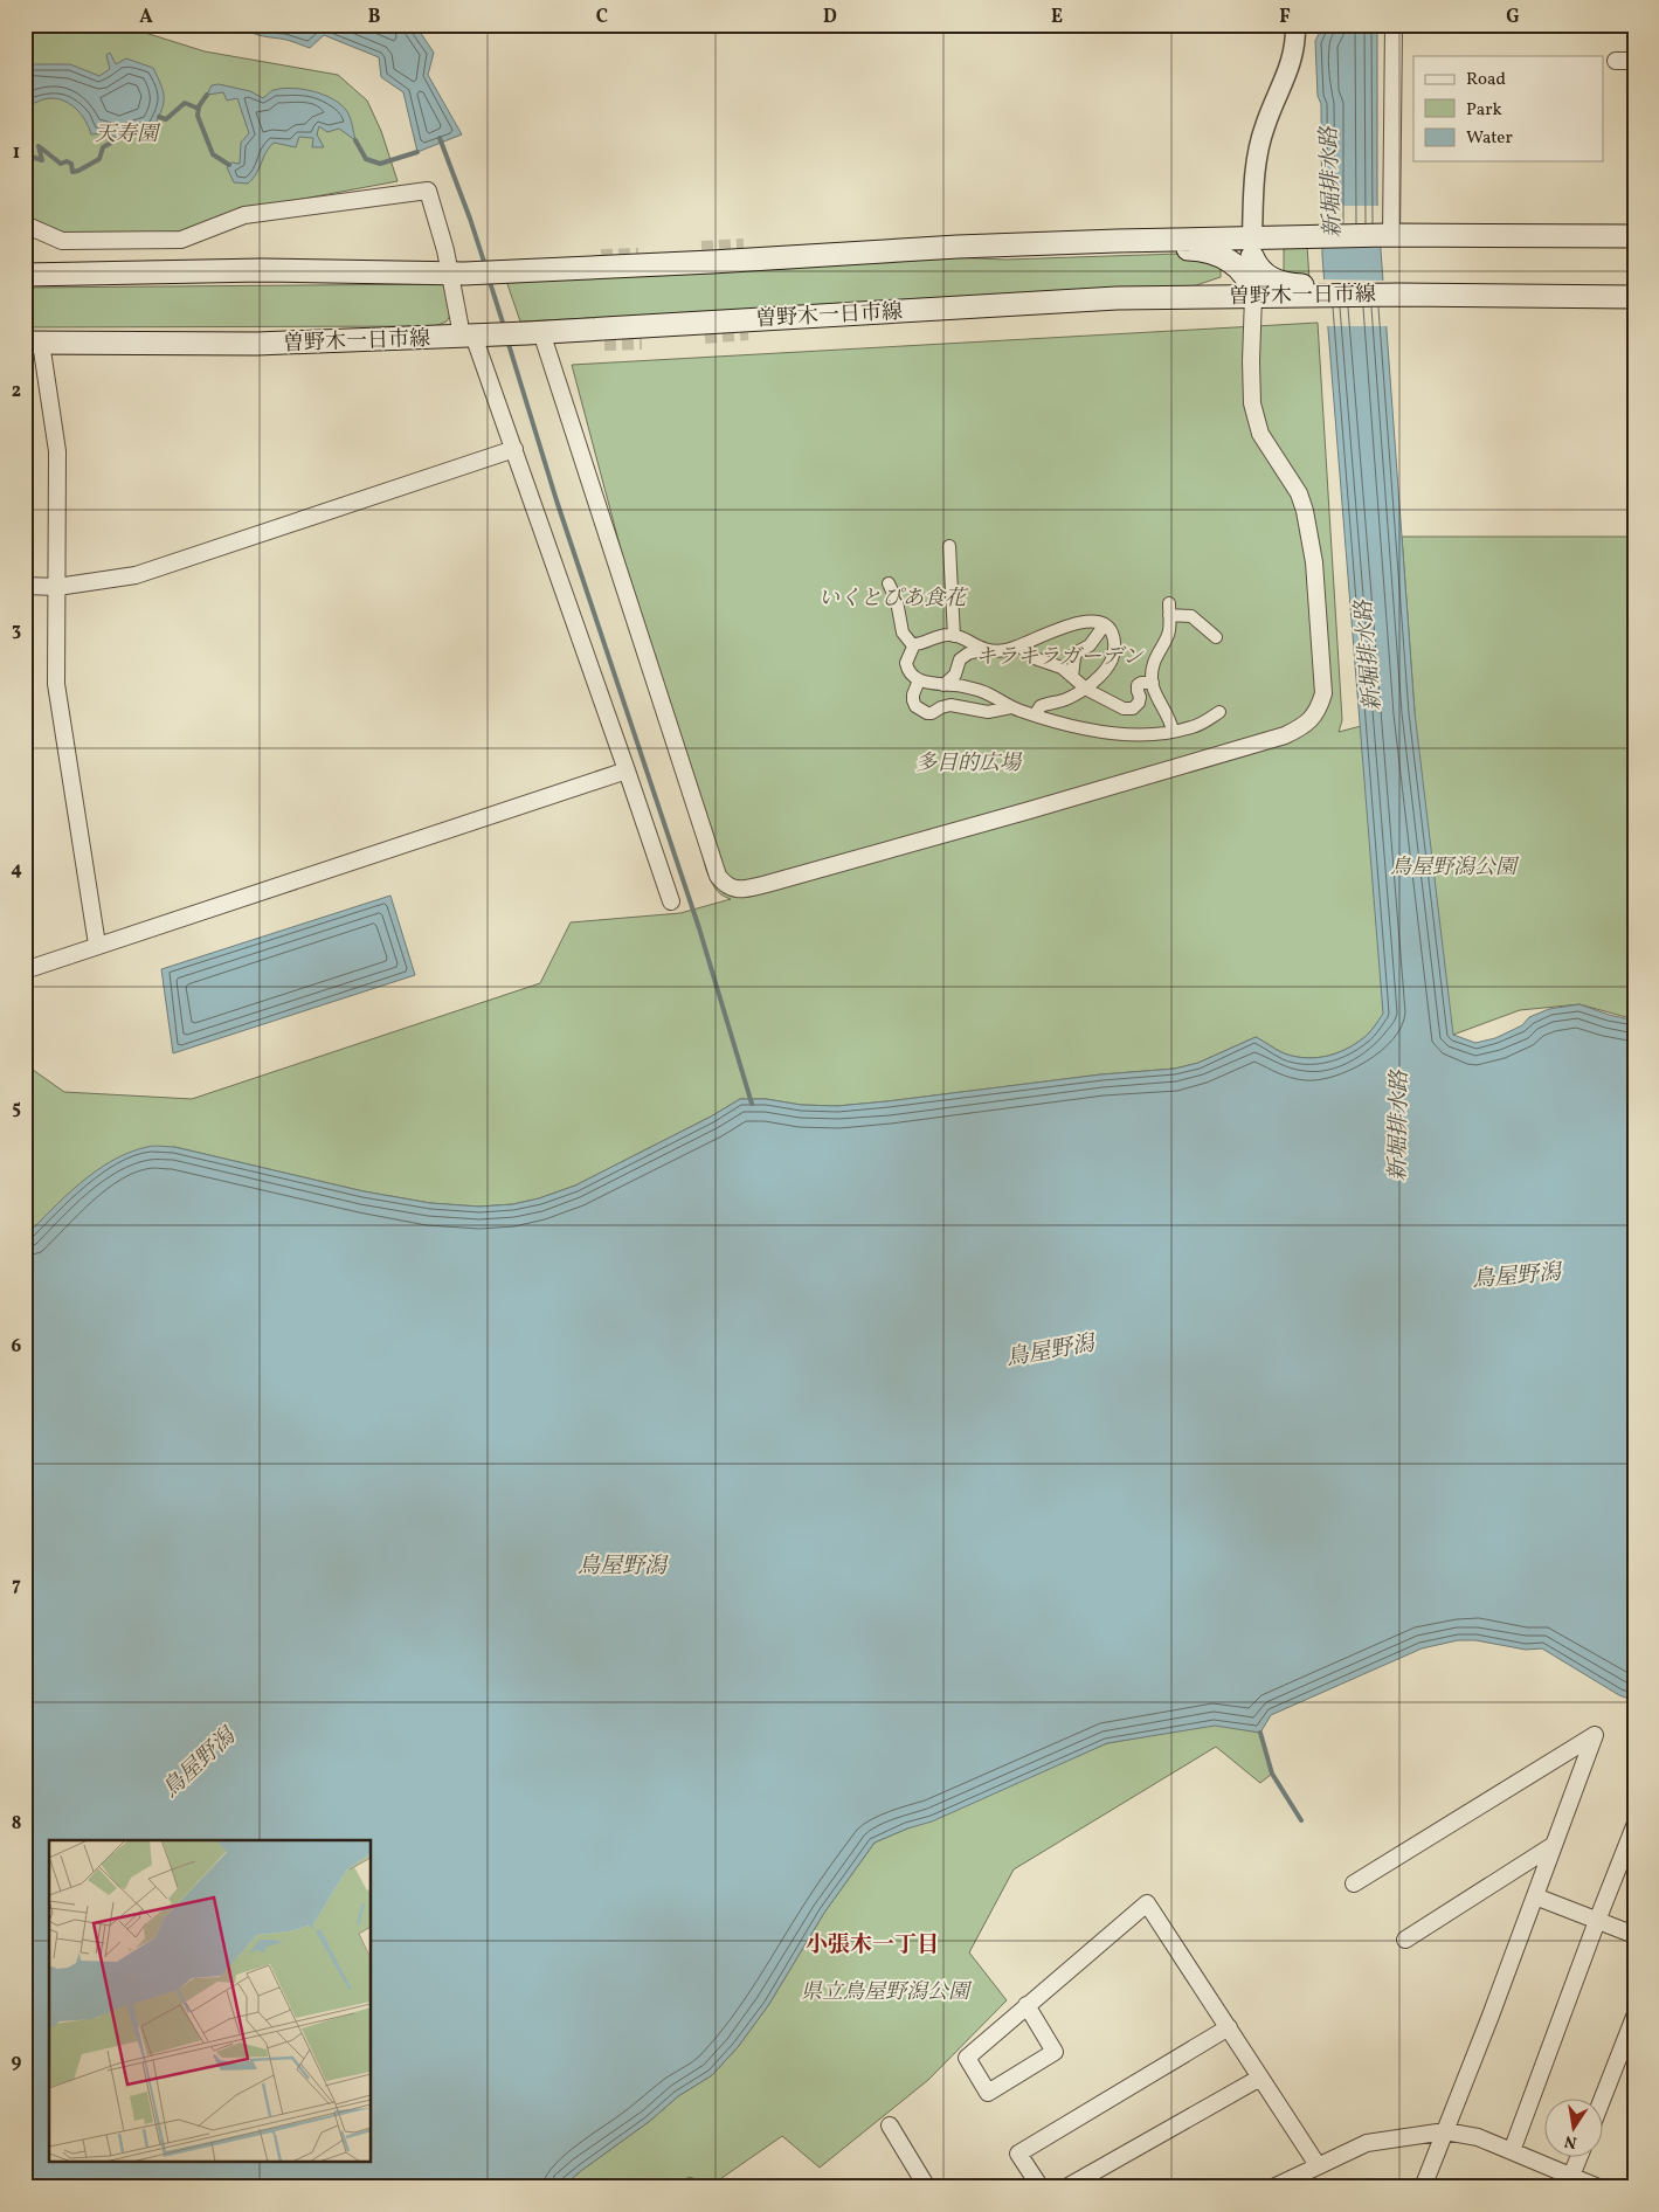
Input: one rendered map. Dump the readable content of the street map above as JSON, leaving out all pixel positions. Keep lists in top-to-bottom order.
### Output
{
  "streets": {
    "main road": ["曽野木一日市線"]
  },
  "districts": ["小張木一丁目"],
  "water": ["新堀排水路", "鳥屋野潟"],
  "parks": [
    "天寿園",
    "いくとぴあ食花",
    "キラキラガーデン",
    "多目的広場",
    "鳥屋野潟公園",
    "県立鳥屋野潟公園"
  ],
  "legend": ["Road", "Park", "Water"],
  "north": "bottom",
  "grid": {
    "columns": [
      "A",
      "B",
      "C",
      "D",
      "E",
      "F",
      "G"
    ],
    "rows": [
      "1",
      "2",
      "3",
      "4",
      "5",
      "6",
      "7",
      "8",
      "9"
    ]
  }
}
